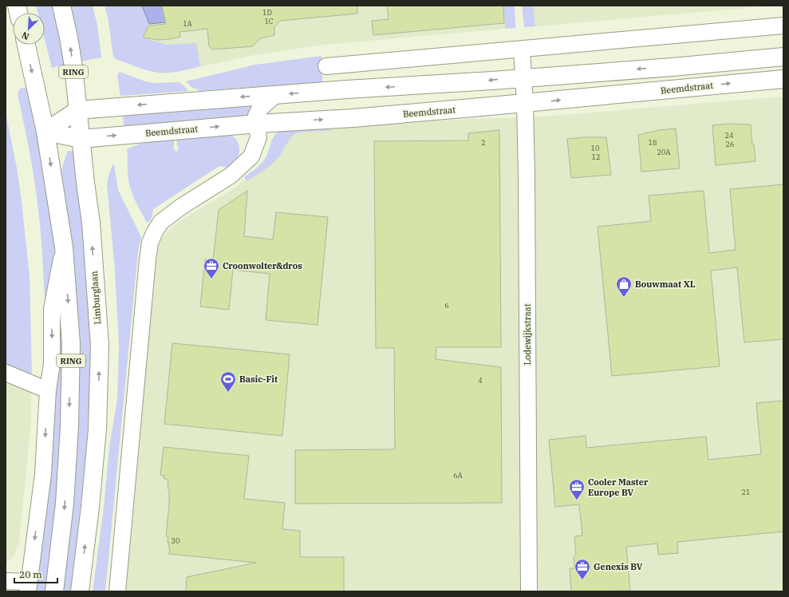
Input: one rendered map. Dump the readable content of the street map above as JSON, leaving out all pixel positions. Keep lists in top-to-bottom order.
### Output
{
  "streets": {
    "main road": ["RING", "Beemdstraat", "Limburglaan"],
    "street": ["Lodewijkstraat"]
  },
  "crossings": [
    ["RING", "Beemdstraat"],
    ["Beemdstraat", "Limburglaan"],
    ["Beemdstraat", "Lodewijkstraat"]
  ],
  "places": {
    "office": ["Croonwolter&dros", "Cooler Master Europe BV", "Genexis BV"],
    "shop": ["Bouwmaat XL"],
    "sports": ["Basic-Fit"]
  },
  "house_numbers": [
    "1D",
    "1C",
    "1A",
    "24",
    "2",
    "18",
    "26",
    "10",
    "20A",
    "12",
    "6",
    "4",
    "6A",
    "21",
    "30"
  ],
  "scale_bar": "20 m",
  "north": "bottom left"
}
